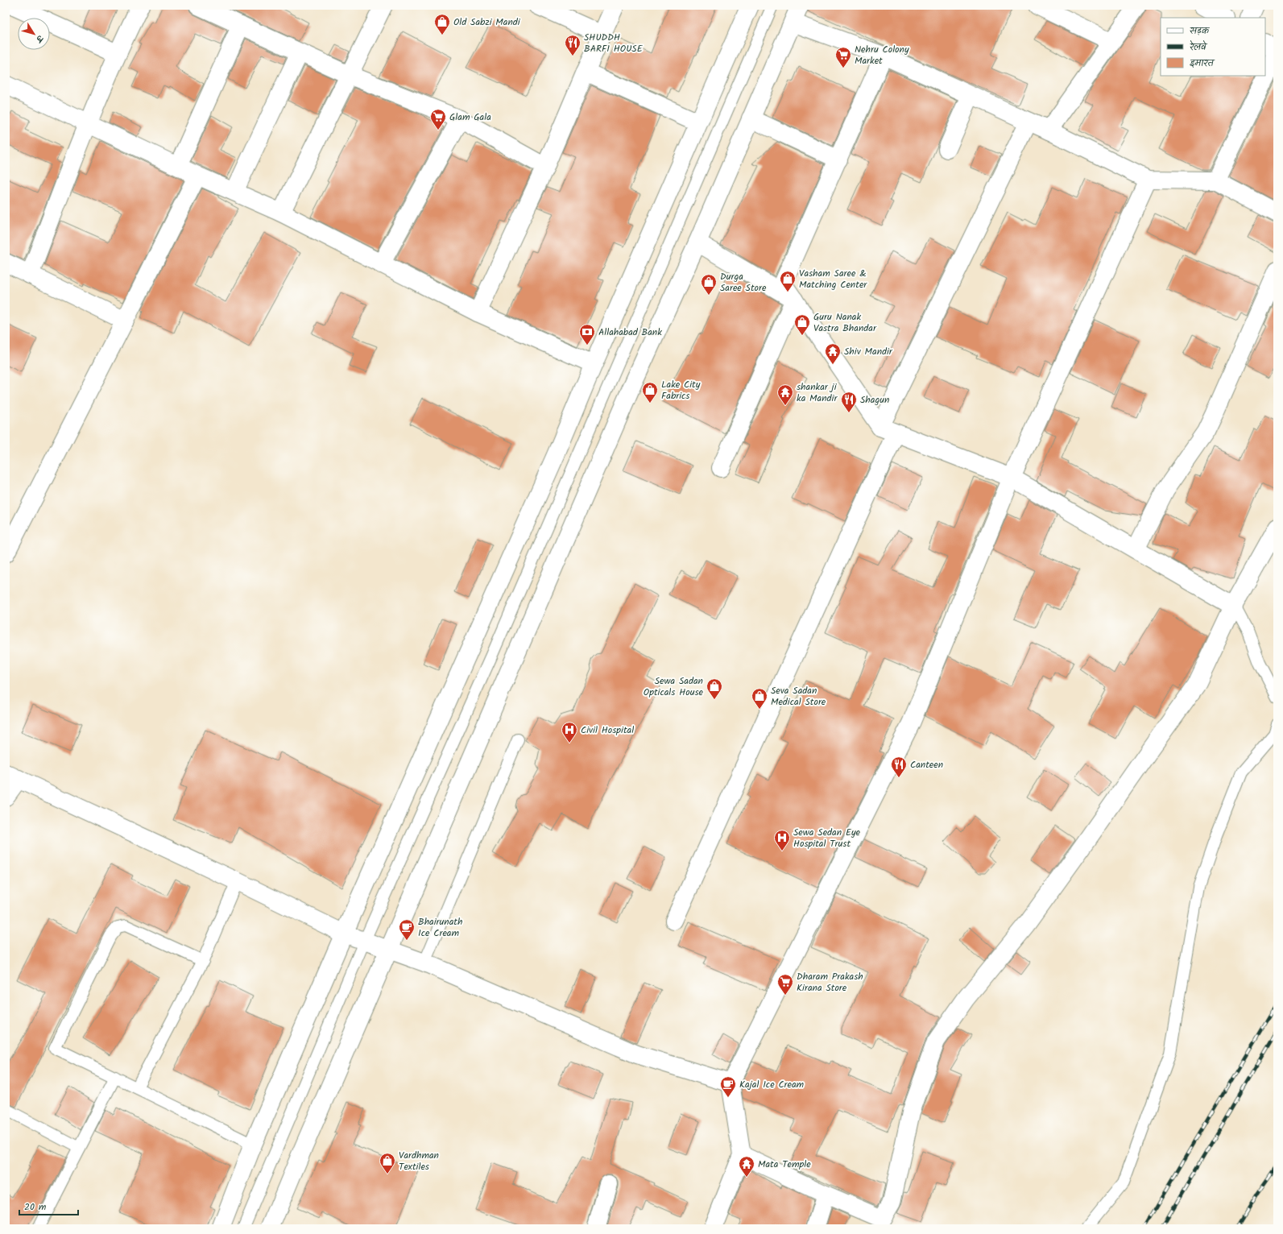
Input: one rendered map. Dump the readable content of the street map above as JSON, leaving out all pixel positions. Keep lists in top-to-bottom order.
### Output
{
  "places": {
    "shop": [
      "Old Sabzi Mandi",
      "Vasham Saree & Matching Center",
      "Durga Saree Store",
      "Guru Nanak Vastra Bhandar",
      "Lake City Fabrics",
      "Sewa Sadan Opticals House",
      "Seva Sadan Medical Store",
      "Vardhman Textiles"
    ],
    "restaurant": ["SHUDDH BARFI HOUSE", "Shagun", "Canteen"],
    "supermarket": ["Nehru Colony Market", "Glam Gala", "Dharam Prakash Kirana Store"],
    "bank": ["Allahabad Bank"],
    "temple": ["Shiv Mandir", "shankar ji ka Mandir", "Mata Temple"],
    "hospital": ["Civil Hospital", "Sewa Sedan Eye Hospital Trust"],
    "cafe": ["Bhairunath Ice Cream", "Kajal Ice Cream"]
  },
  "legend": ["सड़क", "रेलवे", "इमारत"],
  "scale_bar": "20 m",
  "north": "bottom right"
}
